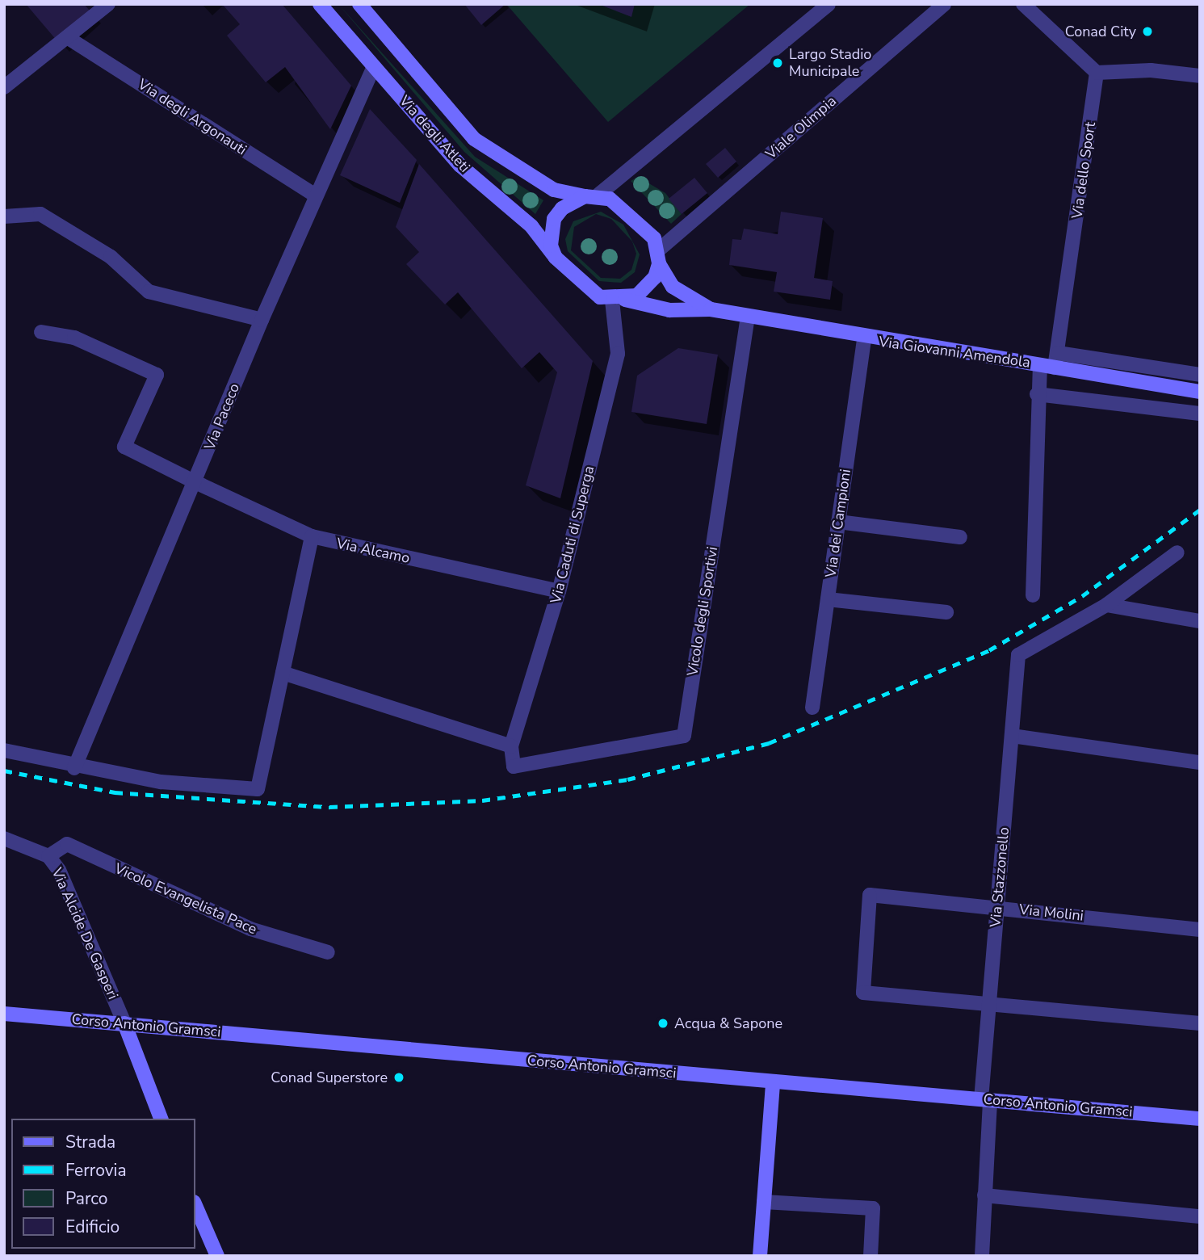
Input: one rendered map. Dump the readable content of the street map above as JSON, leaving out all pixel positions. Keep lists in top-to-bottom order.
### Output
{
  "streets": {
    "main road": [
      "Via degli Atleti",
      "Via Giovanni Amendola",
      "Via Alcide De Gasperi",
      "Corso Antonio Gramsci"
    ],
    "street": [
      "Via degli Argonauti",
      "Viale Olimpia",
      "Via dello Sport",
      "Via Paceco",
      "Via dei Campioni",
      "Via Caduti di Superga",
      "Via Alcamo",
      "Vicolo degli Sportivi",
      "Via Stazzonello",
      "Vicolo Evangelista Pace",
      "Via Molini"
    ]
  },
  "crossings": [
    ["Via degli Argonauti", "Via Paceco"],
    ["Viale Olimpia", "Via degli Atleti"],
    ["Viale Olimpia", "Via Caduti di Superga"],
    ["Via degli Atleti", "Via Paceco"],
    ["Via degli Atleti", "Via Caduti di Superga"],
    ["Via dello Sport", "Via Giovanni Amendola"],
    ["Via Giovanni Amendola", "Via dei Campioni"],
    ["Via Giovanni Amendola", "Vicolo degli Sportivi"],
    ["Via Paceco", "Via Alcamo"],
    ["Via Caduti di Superga", "Via Alcamo"],
    ["Via Caduti di Superga", "Vicolo degli Sportivi"],
    ["Via Stazzonello", "Via Molini"],
    ["Via Stazzonello", "Corso Antonio Gramsci"],
    ["Vicolo Evangelista Pace", "Via Alcide De Gasperi"],
    ["Via Alcide De Gasperi", "Corso Antonio Gramsci"]
  ],
  "places": [
    "Conad City",
    "Largo Stadio Municipale",
    "Acqua & Sapone",
    "Conad Superstore"
  ],
  "legend": [
    "Strada",
    "Ferrovia",
    "Parco",
    "Edificio"
  ]
}
